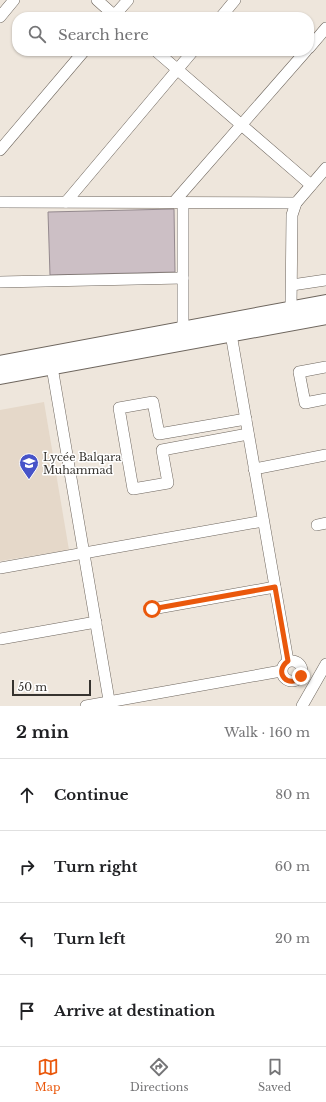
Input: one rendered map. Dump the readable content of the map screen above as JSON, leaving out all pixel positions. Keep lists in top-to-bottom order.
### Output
{
  "places": {
    "school or university": ["Lycée Balqara Muhammad"]
  },
  "scale_bar": "50 m",
  "page": {
    "search": "Search here",
    "scale": "50 m",
    "heading": ["2 min", "Walk · 160 m"],
    "list": [
      ["Continue", "80 m"],
      ["Turn right", "60 m"],
      ["Turn left", "20 m"],
      "Arrive at destination"
    ],
    "nav": ["Map", "Directions", "Saved"]
  }
}
